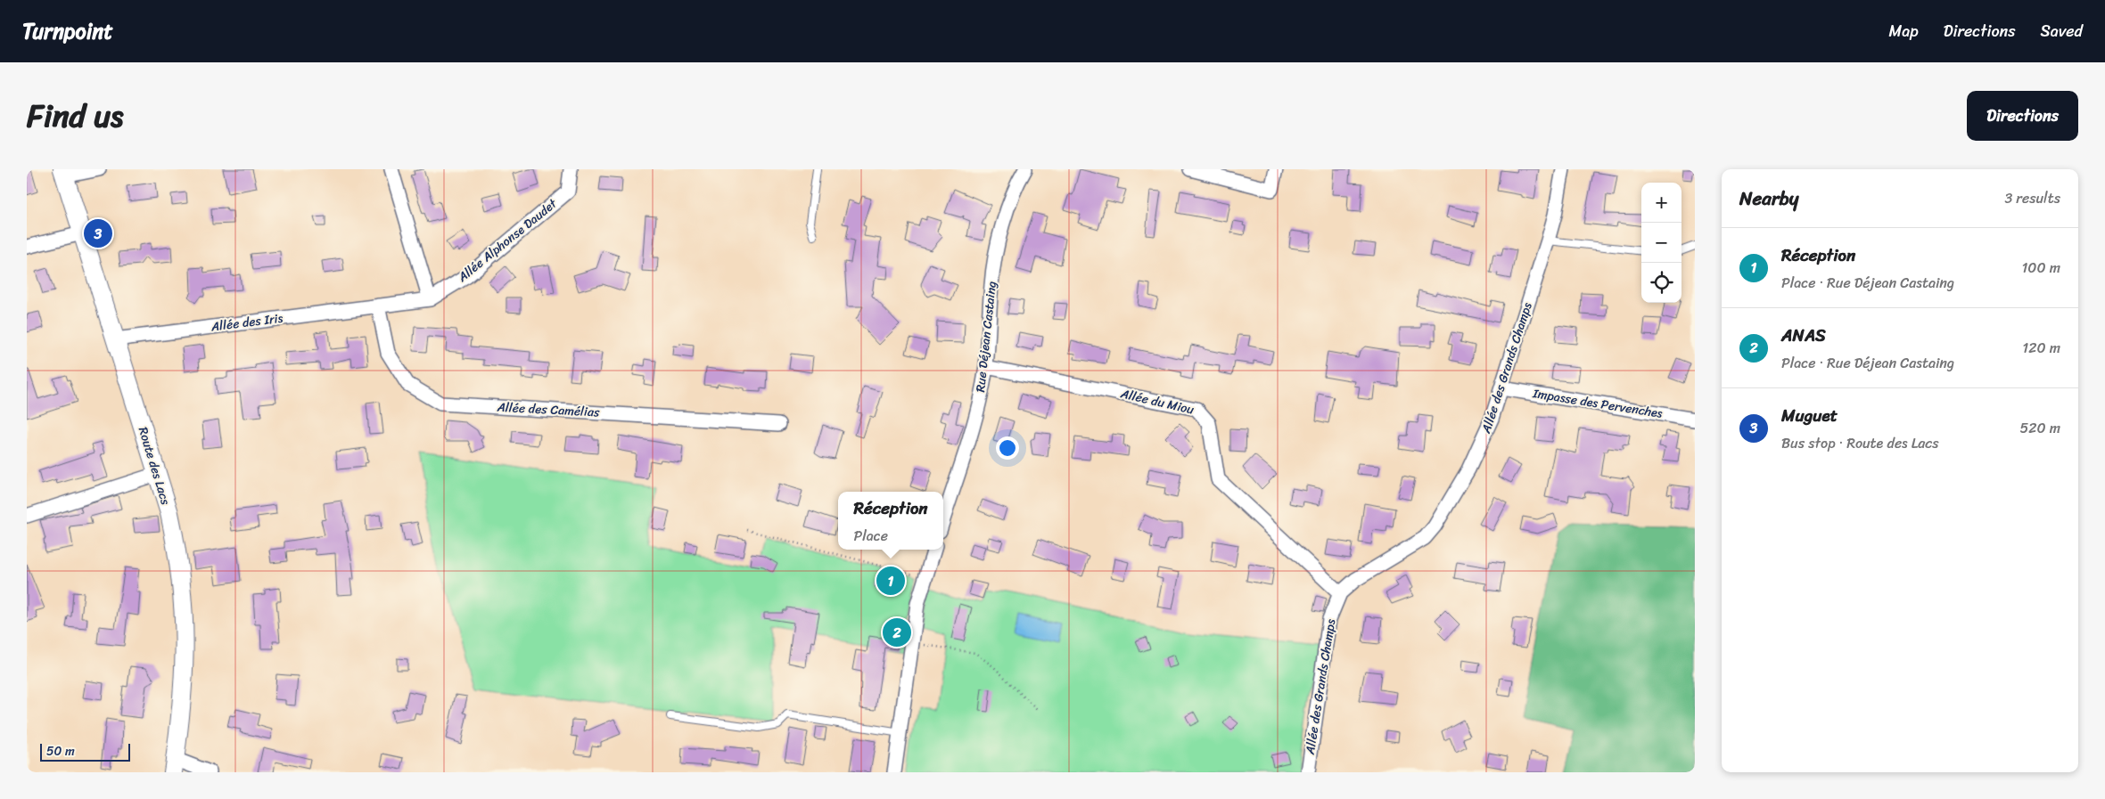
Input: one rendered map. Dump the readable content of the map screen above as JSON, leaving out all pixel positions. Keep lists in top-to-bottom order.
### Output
{
  "streets": {
    "main road": ["Route des Lacs"],
    "street": [
      "Allée Alphonse Daudet",
      "Allée des Iris",
      "Rue Déjean Castaing",
      "Allée des Grands Champs",
      "Allée du Miou",
      "Impasse des Pervenches",
      "Allée des Camélias"
    ]
  },
  "crossings": [
    ["Allée Alphonse Daudet", "Allée des Iris"],
    ["Allée des Iris", "Allée des Camélias"],
    ["Allée des Iris", "Route des Lacs"],
    ["Rue Déjean Castaing", "Allée du Miou"],
    ["Allée des Grands Champs", "Allée du Miou"],
    ["Allée des Grands Champs", "Impasse des Pervenches"]
  ],
  "scale_bar": "50 m",
  "page": {
    "header": "Turnpoint",
    "nav": ["Map", "Directions", "Saved"],
    "title": "Find us",
    "buttons": "Directions",
    "heading": ["Nearby", "3 results"],
    "map_buttons": ["+", "−"],
    "pins": ["3", "1", "2"],
    "list": [
      {
        "mark": "1",
        "name": "Réception",
        "note": "Place · Rue Déjean Castaing",
        "value": "100 m"
      },
      {
        "mark": "2",
        "name": "ANAS",
        "note": "Place · Rue Déjean Castaing",
        "value": "120 m"
      },
      {
        "mark": "3",
        "name": "Muguet",
        "note": "Bus stop · Route des Lacs",
        "value": "520 m"
      }
    ],
    "popup": ["Réception", "Place"],
    "scale": "50 m"
  }
}
